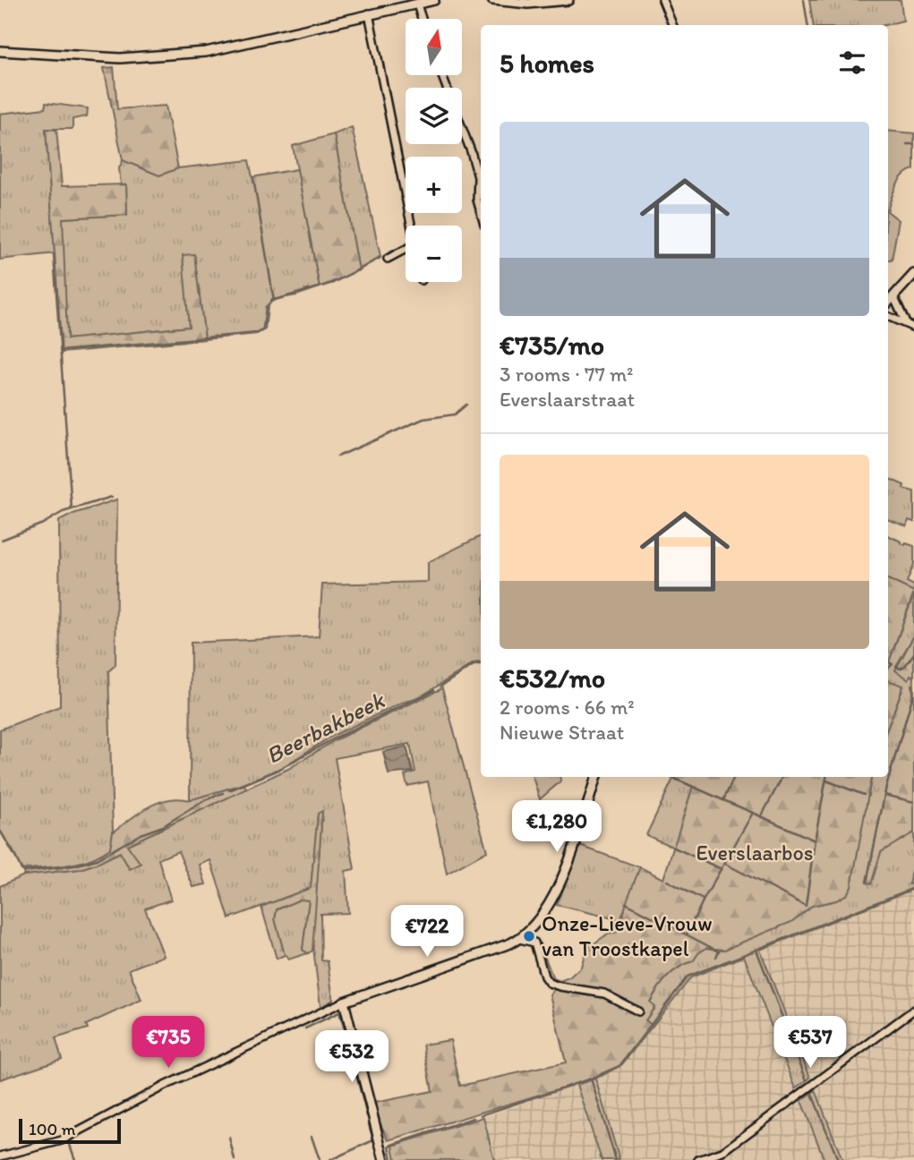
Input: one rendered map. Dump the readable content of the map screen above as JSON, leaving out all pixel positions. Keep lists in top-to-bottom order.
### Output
{
  "water": ["Beerbakbeek"],
  "parks": ["Everslaarbos"],
  "places": ["Onze-Lieve-Vrouw van Troostkapel"],
  "scale_bar": "100 m",
  "north": "top",
  "page": {
    "map_buttons": ["+", "−"],
    "heading": "5 homes",
    "list": [
      {
        "name": "€735/mo",
        "note": "3 rooms · 77 m² · Everslaarstraat"
      },
      {
        "name": "€532/mo",
        "note": "2 rooms · 66 m² · Nieuwe Straat"
      }
    ],
    "price": [
      "€1,280",
      "€722",
      "€735",
      "€537",
      "€532"
    ],
    "scale": "100 m"
  }
}
